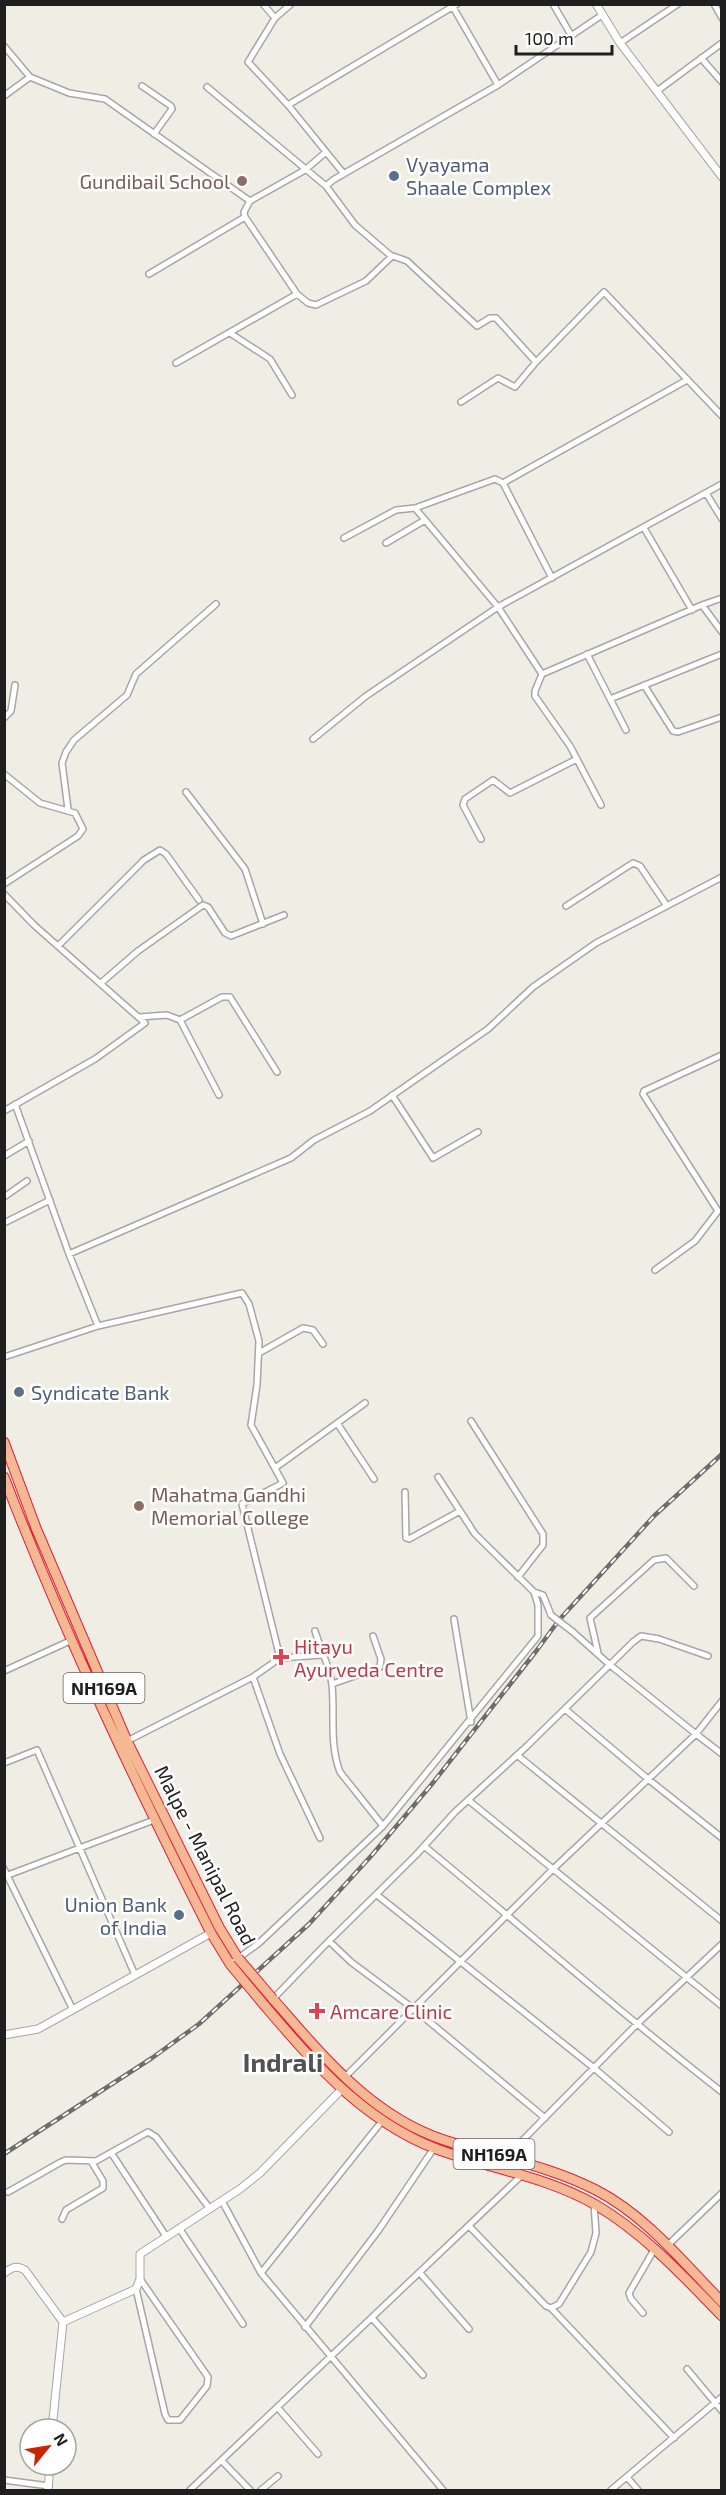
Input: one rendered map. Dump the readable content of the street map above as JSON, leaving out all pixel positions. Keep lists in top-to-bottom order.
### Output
{
  "streets": {
    "highway": ["NH169A", "Malpe - Manipal Road"]
  },
  "crossings": [
    ["NH169A", "Malpe - Manipal Road"]
  ],
  "districts": ["Indrali"],
  "places": {
    "other": [
      "Vyayama Shaale Complex",
      "Gundibail School",
      "Syndicate Bank",
      "Mahatma Gandhi Memorial College",
      "Union Bank of India"
    ],
    "health": ["Hitayu Ayurveda Centre", "Amcare Clinic"]
  },
  "scale_bar": "100 m",
  "north": "top right"
}
